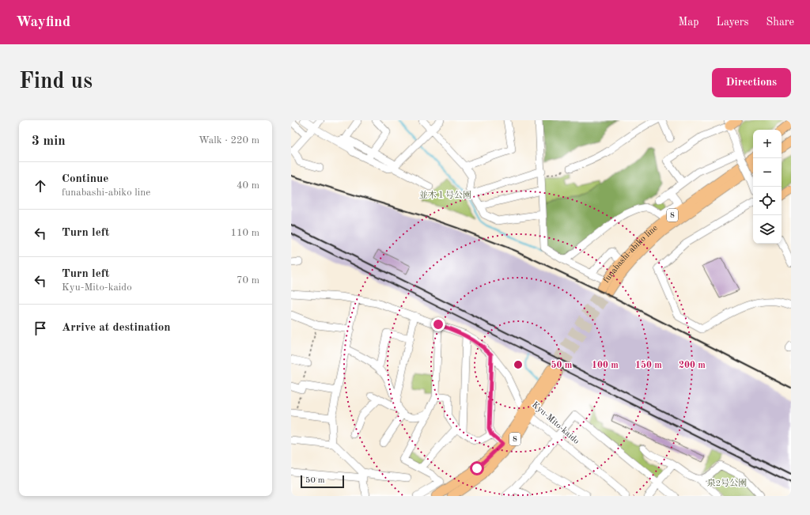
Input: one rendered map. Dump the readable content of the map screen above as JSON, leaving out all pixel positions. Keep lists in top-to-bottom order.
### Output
{
  "streets": {
    "main road": ["8", "funabashi-abiko line"],
    "street": ["Kyu-Mito-kaido"]
  },
  "crossings": [
    ["8", "Kyu-Mito-kaido"]
  ],
  "parks": ["並木１号公園", "泉2号公園"],
  "scale_bar": "50 m",
  "page": {
    "header": "Wayfind",
    "nav": ["Map", "Layers", "Share"],
    "buttons": "Directions",
    "title": "Find us",
    "heading": ["3 min", "Walk · 220 m"],
    "map_buttons": ["+", "−"],
    "list": [
      ["Continue", "funabashi-abiko line", "40 m"],
      ["Turn left", "110 m"],
      ["Turn left", "Kyu-Mito-kaido", "70 m"],
      "Arrive at destination"
    ],
    "scale": "50 m"
  },
  "rings": [
    "50 m",
    "100 m",
    "150 m",
    "200 m"
  ]
}
